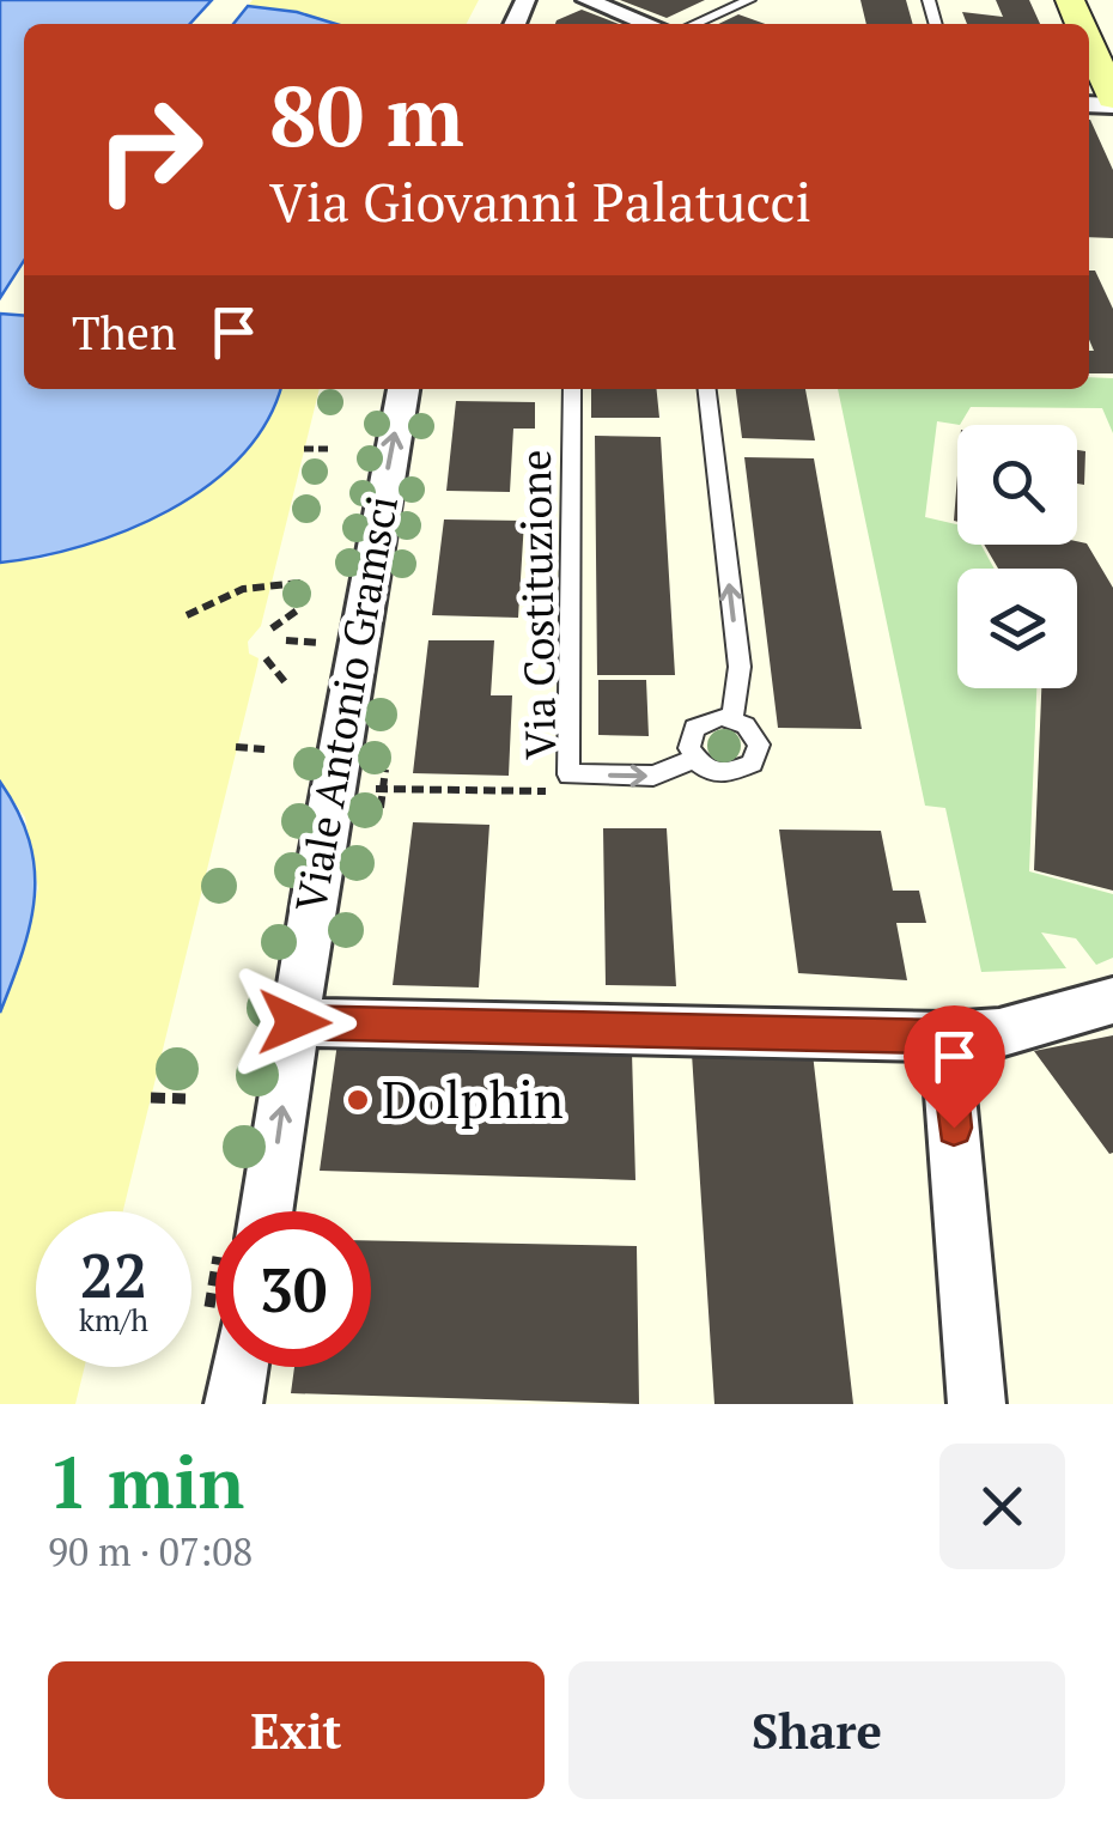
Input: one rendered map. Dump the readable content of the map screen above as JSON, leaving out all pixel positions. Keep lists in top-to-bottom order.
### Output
{
  "streets": {
    "street": ["Viale Antonio Gramsci"],
    "lane": ["Via Costituzione"]
  },
  "one_way": ["Viale Antonio Gramsci"],
  "places": ["Dolphin"],
  "page": {
    "turn": ["80 m", "Via Giovanni Palatucci"],
    "then": "Then",
    "speed": "22 km/h",
    "limit": "30",
    "heading": ["1 min", "90 m · 07:08"],
    "buttons": ["Exit", "Share"]
  }
}
